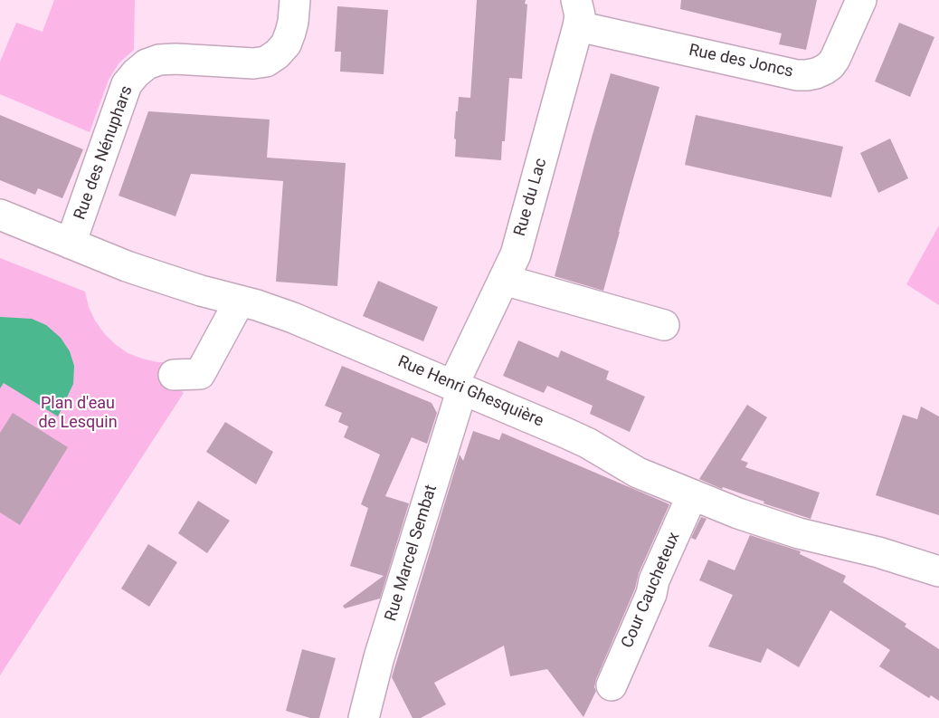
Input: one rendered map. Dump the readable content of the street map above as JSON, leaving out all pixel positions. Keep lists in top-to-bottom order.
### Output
{
  "streets": {
    "street": [
      "Rue des Joncs",
      "Rue des Nénuphars",
      "Rue du Lac",
      "Rue Henri Ghesquière",
      "Rue Marcel Sembat",
      "Cour Caucheteux"
    ]
  },
  "crossings": [
    ["Rue des Joncs", "Rue du Lac"],
    ["Rue des Nénuphars", "Rue Henri Ghesquière"],
    ["Rue du Lac", "Rue Henri Ghesquière"],
    ["Rue du Lac", "Rue Marcel Sembat"],
    ["Rue Henri Ghesquière", "Rue Marcel Sembat"],
    ["Rue Henri Ghesquière", "Cour Caucheteux"]
  ],
  "parks": ["Plan d'eau de Lesquin"]
}
